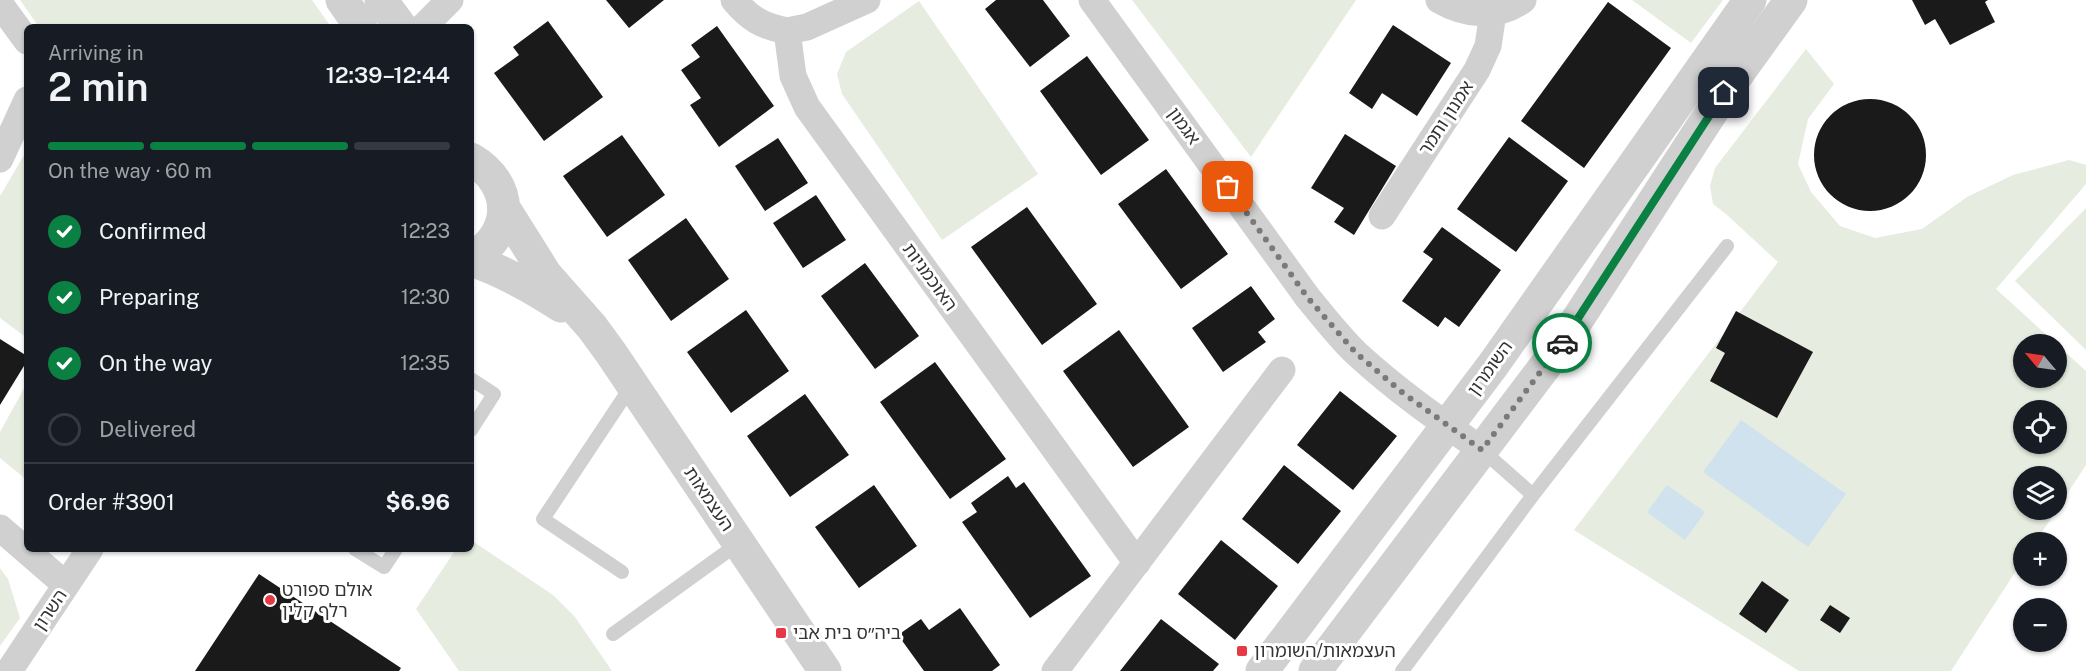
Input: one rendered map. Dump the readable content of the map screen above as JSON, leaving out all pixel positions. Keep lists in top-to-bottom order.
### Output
{
  "streets": {
    "street": [
      "אמנון ותמר",
      "אגמון",
      "האוכמניות",
      "השומרון",
      "העצמאות",
      "השרון"
    ]
  },
  "crossings": [
    ["אגמון", "השומרון"]
  ],
  "places": {
    "other": ["אולם ספורט רלף קלין"],
    "transit": ["ביה״ס בית אבי", "העצמאות/השומרון"]
  },
  "north": "top left",
  "page": {
    "heading": ["2 min", "Arriving in", "12:39–12:44"],
    "panel": ["Order #3901", "$6.96"],
    "bar": "On the way · 60 m",
    "list": [
      ["Confirmed", "12:23"],
      ["Preparing", "12:30"],
      ["On the way", "12:35"],
      "Delivered"
    ],
    "map_buttons": ["+", "−"]
  }
}
